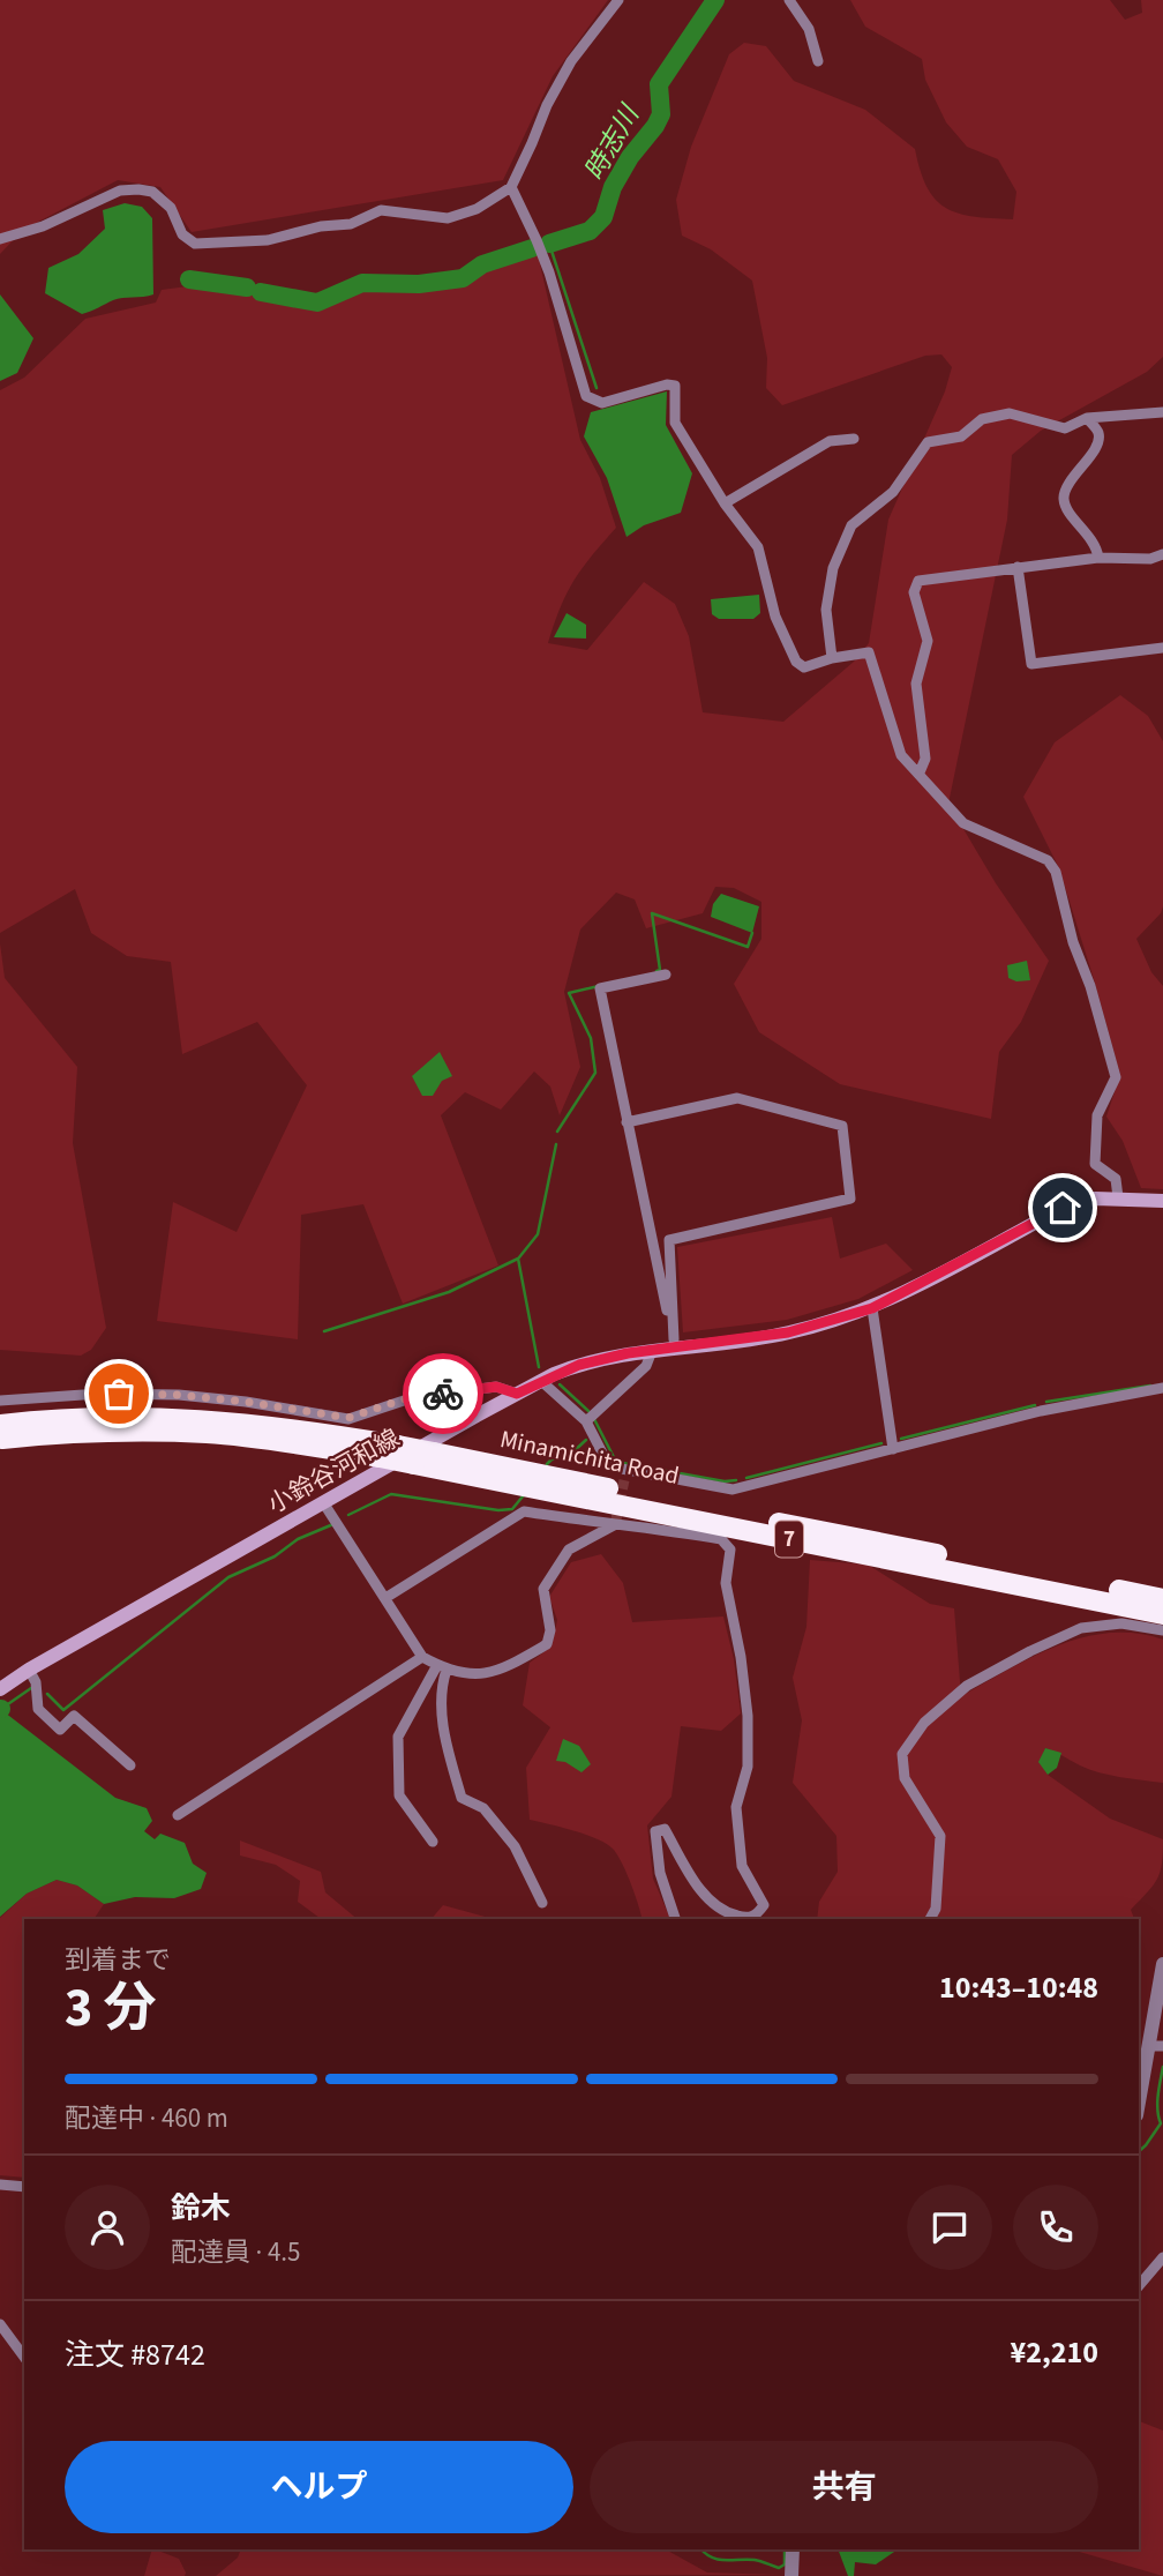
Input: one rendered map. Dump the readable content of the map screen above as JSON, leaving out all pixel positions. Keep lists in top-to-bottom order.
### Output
{
  "streets": {
    "highway": ["Minamichita Road", "7"],
    "main road": ["小鈴谷河和線"]
  },
  "water": ["時志川"],
  "page": {
    "heading": ["3 分", "到着まで", "10:43–10:48"],
    "panel": [
      "鈴木",
      "配達員 · 4.5",
      "注文 #8742",
      "¥2,210"
    ],
    "bar": "配達中 · 460 m",
    "buttons": ["ヘルプ", "共有"]
  }
}
